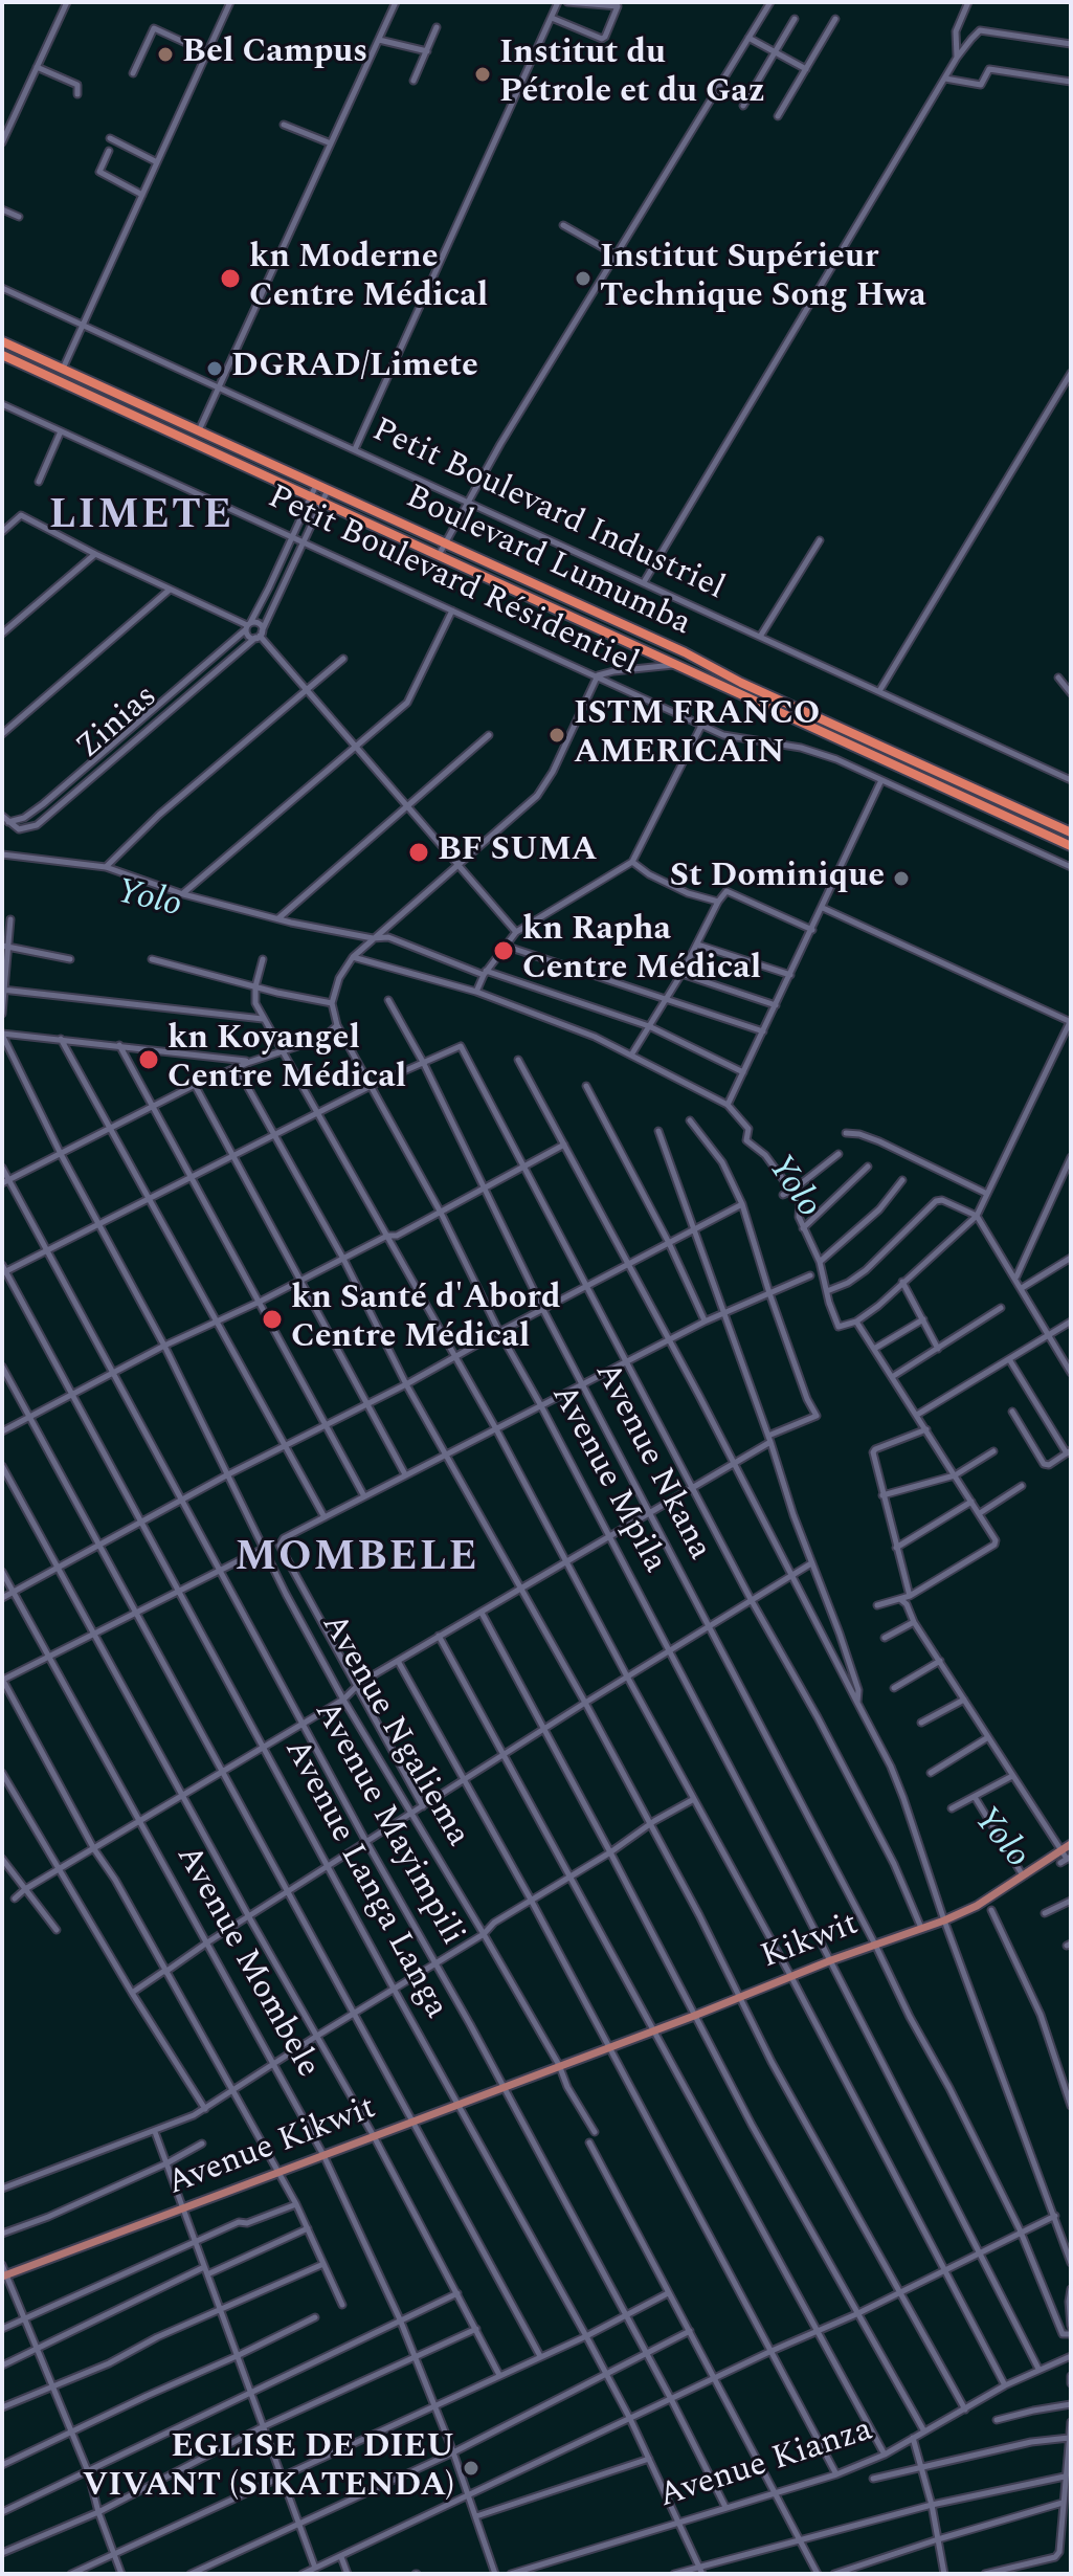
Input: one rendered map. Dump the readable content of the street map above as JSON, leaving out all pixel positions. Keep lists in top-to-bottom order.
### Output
{
  "streets": {
    "highway": ["Boulevard Lumumba"],
    "main road": ["Kikwit", "Avenue Kikwit"],
    "street": [
      "Petit Boulevard Industriel",
      "Petit Boulevard Résidentiel",
      "Zinias",
      "Avenue Nkana",
      "Avenue Mpila",
      "Avenue Ngaliema",
      "Avenue Mayimpili",
      "Avenue Langa Langa",
      "Avenue Mombele",
      "Avenue Kianza"
    ]
  },
  "crossings": [
    ["Avenue Nkana", "Kikwit"],
    ["Avenue Mpila", "Kikwit"],
    ["Avenue Mpila", "Avenue Kianza"],
    ["Avenue Ngaliema", "Kikwit"],
    ["Avenue Ngaliema", "Avenue Kikwit"],
    ["Avenue Mayimpili", "Avenue Kikwit"],
    ["Avenue Mayimpili", "Avenue Kianza"],
    ["Avenue Langa Langa", "Avenue Kikwit"],
    ["Avenue Langa Langa", "Avenue Kianza"],
    ["Kikwit", "Avenue Kikwit"],
    ["Avenue Mombele", "Avenue Kikwit"]
  ],
  "districts": ["LIMETE", "MOMBELE"],
  "water": ["Yolo"],
  "places": [
    "Bel Campus",
    "Institut du Pétrole et du Gaz",
    "kn Moderne Centre Médical",
    "Institut Supérieur Technique Song Hwa",
    "DGRAD/Limete",
    "ISTM FRANCO AMERICAIN",
    "BF SUMA",
    "St Dominique",
    "kn Rapha Centre Médical",
    "kn Koyangel Centre Médical",
    "kn Santé d'Abord Centre Médical",
    "EGLISE DE DIEU VIVANT (SIKATENDA)"
  ]
}
